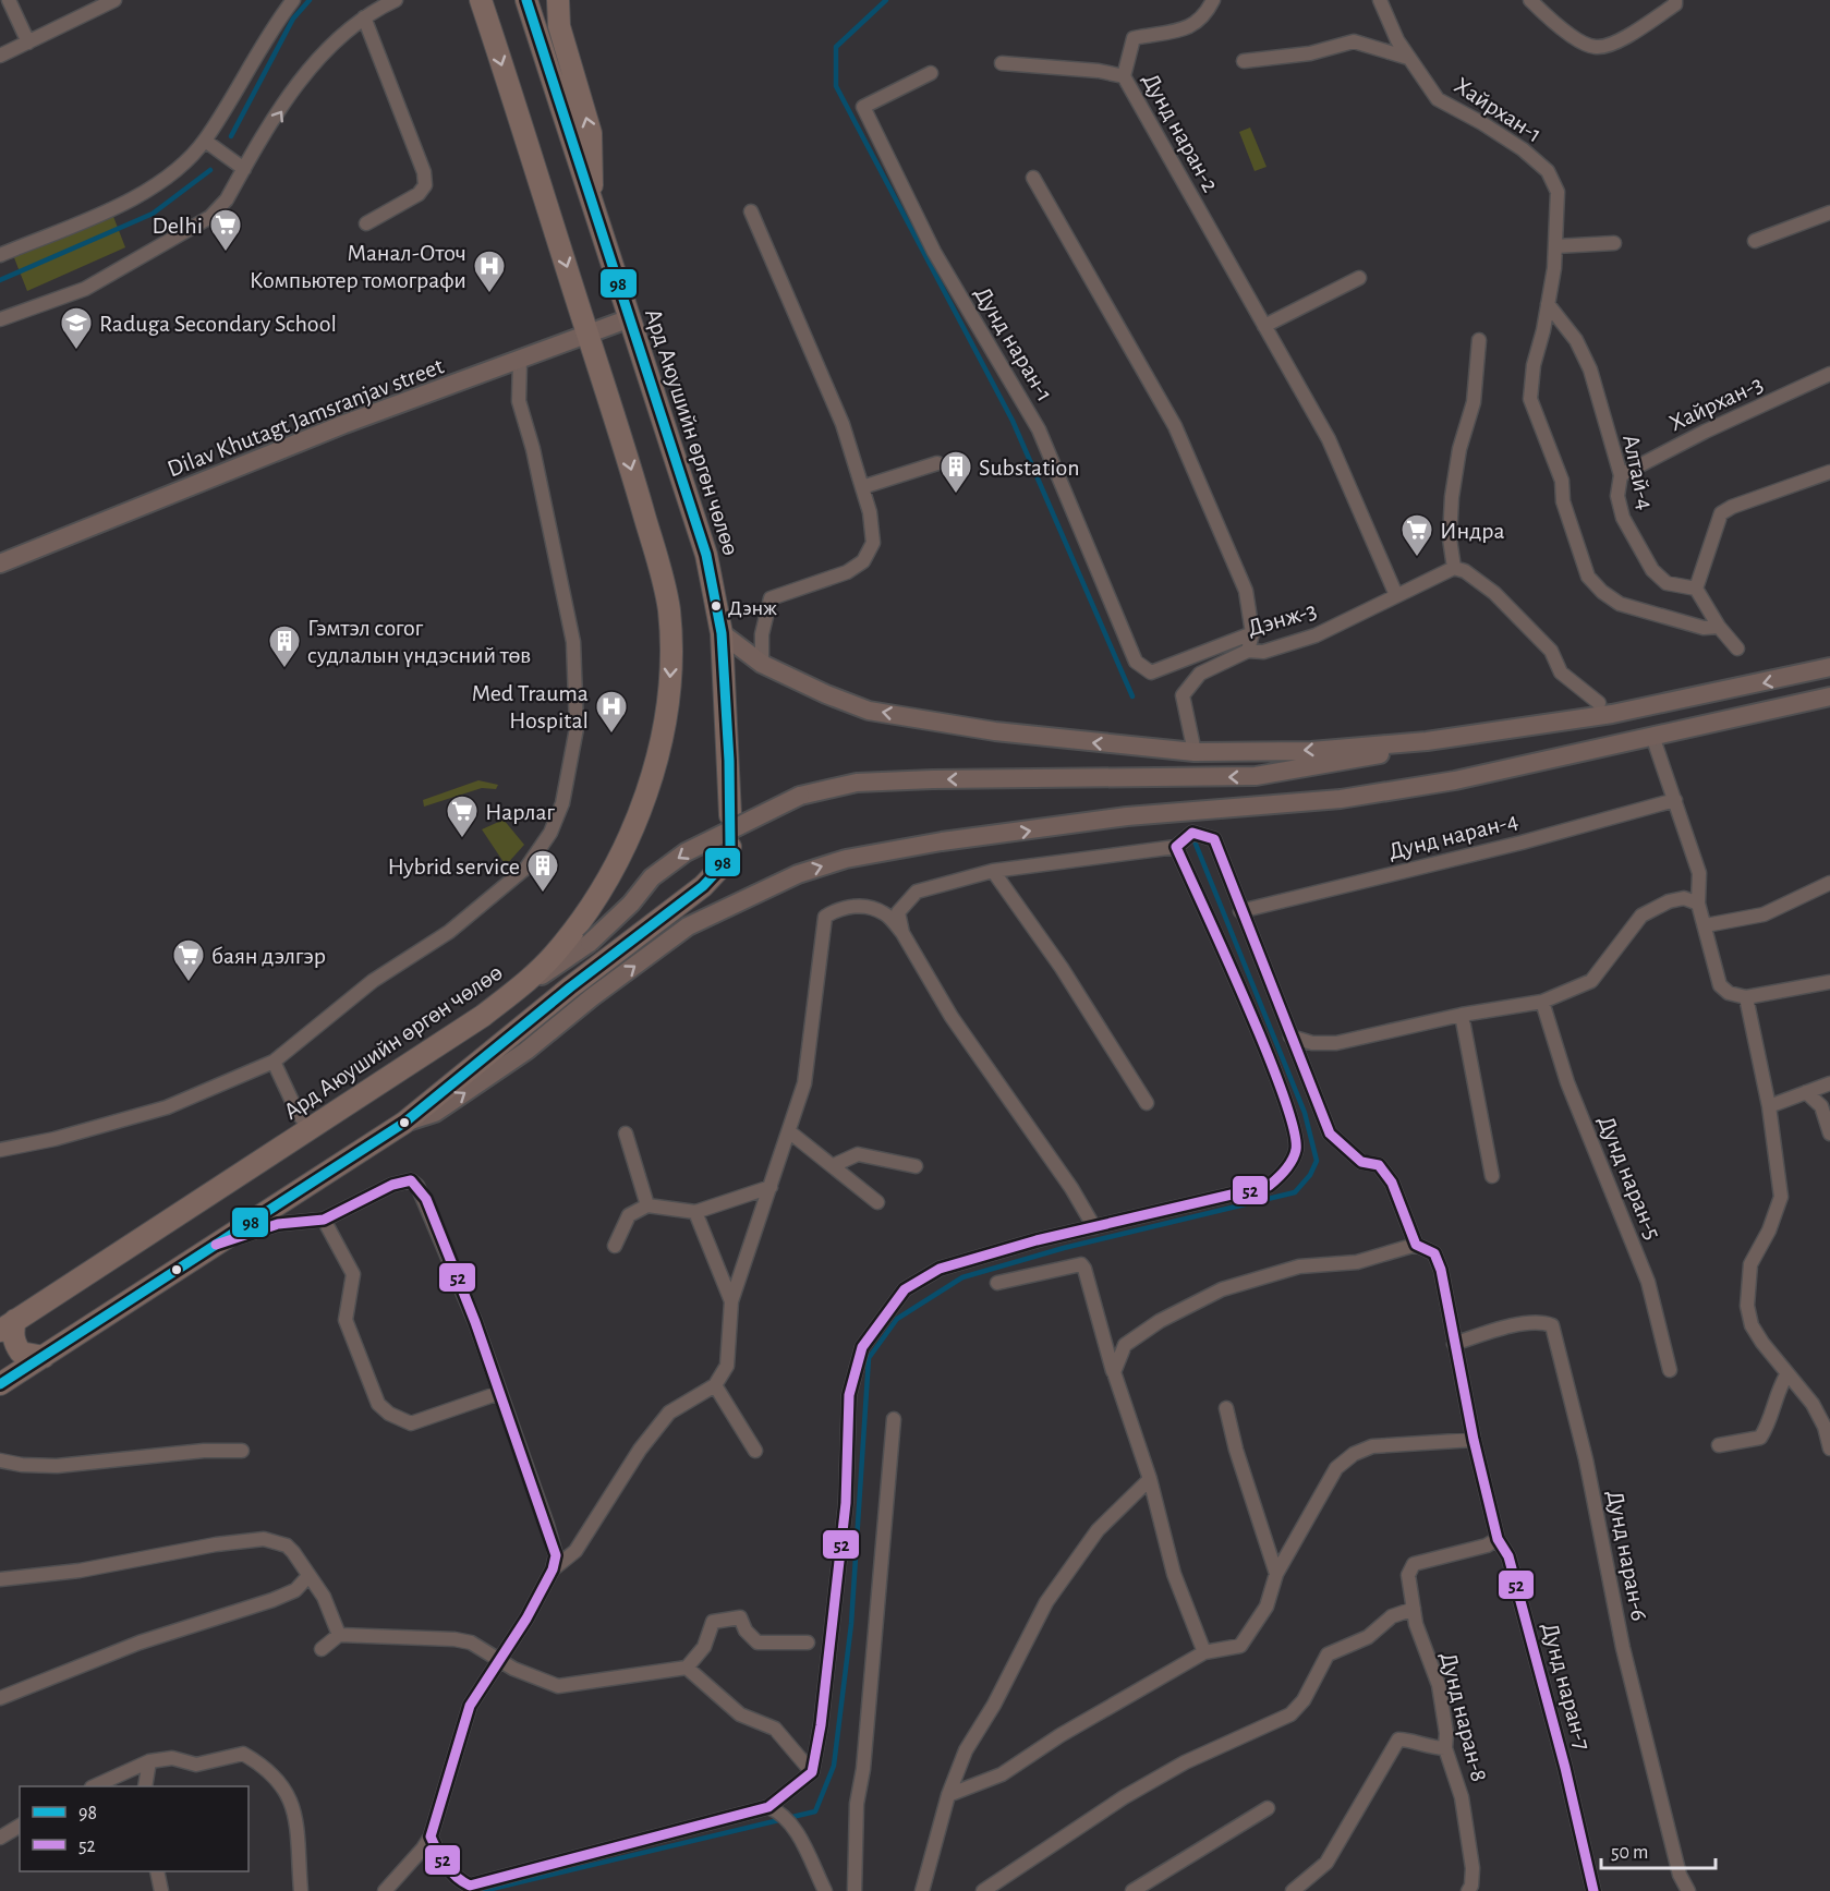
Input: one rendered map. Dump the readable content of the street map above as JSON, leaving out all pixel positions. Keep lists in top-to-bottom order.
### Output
{
  "streets": {
    "main road": ["Dilav Khutagt Jamsranjav street", "Ард Аюушийн өргөн чөлөө"],
    "street": [
      "Хайрхан-1",
      "Дунд наран-2",
      "Дунд наран-1",
      "Хайрхан-3",
      "Алтай-4",
      "Дэнж-3",
      "Дунд наран-4",
      "Дунд наран-5",
      "Дунд наран-6",
      "Дунд наран-7",
      "Дунд наран-8"
    ]
  },
  "crossings": [
    ["Хайрхан-1", "Алтай-4"],
    ["Дунд наран-2", "Дэнж-3"],
    ["Хайрхан-3", "Алтай-4"],
    ["Dilav Khutagt Jamsranjav street", "Ард Аюушийн өргөн чөлөө"],
    ["Дунд наран-6", "Дунд наран-7"],
    ["Дунд наран-7", "Дунд наран-8"]
  ],
  "places": {
    "supermarket": [
      "Delhi",
      "Индра",
      "Нарлаг",
      "баян дэлгэр"
    ],
    "hospital": ["Манал-Оточ Компьютер томографи", "Med Trauma Hospital"],
    "school or university": ["Raduga Secondary School"],
    "building": ["Substation", "Гэмтэл согог судлалын үндэсний төв", "Hybrid service"],
    "other": ["Дэнж"]
  },
  "lines": ["transit line 98", "transit line 52"],
  "legend": ["98", "52"],
  "scale_bar": "50 m"
}
